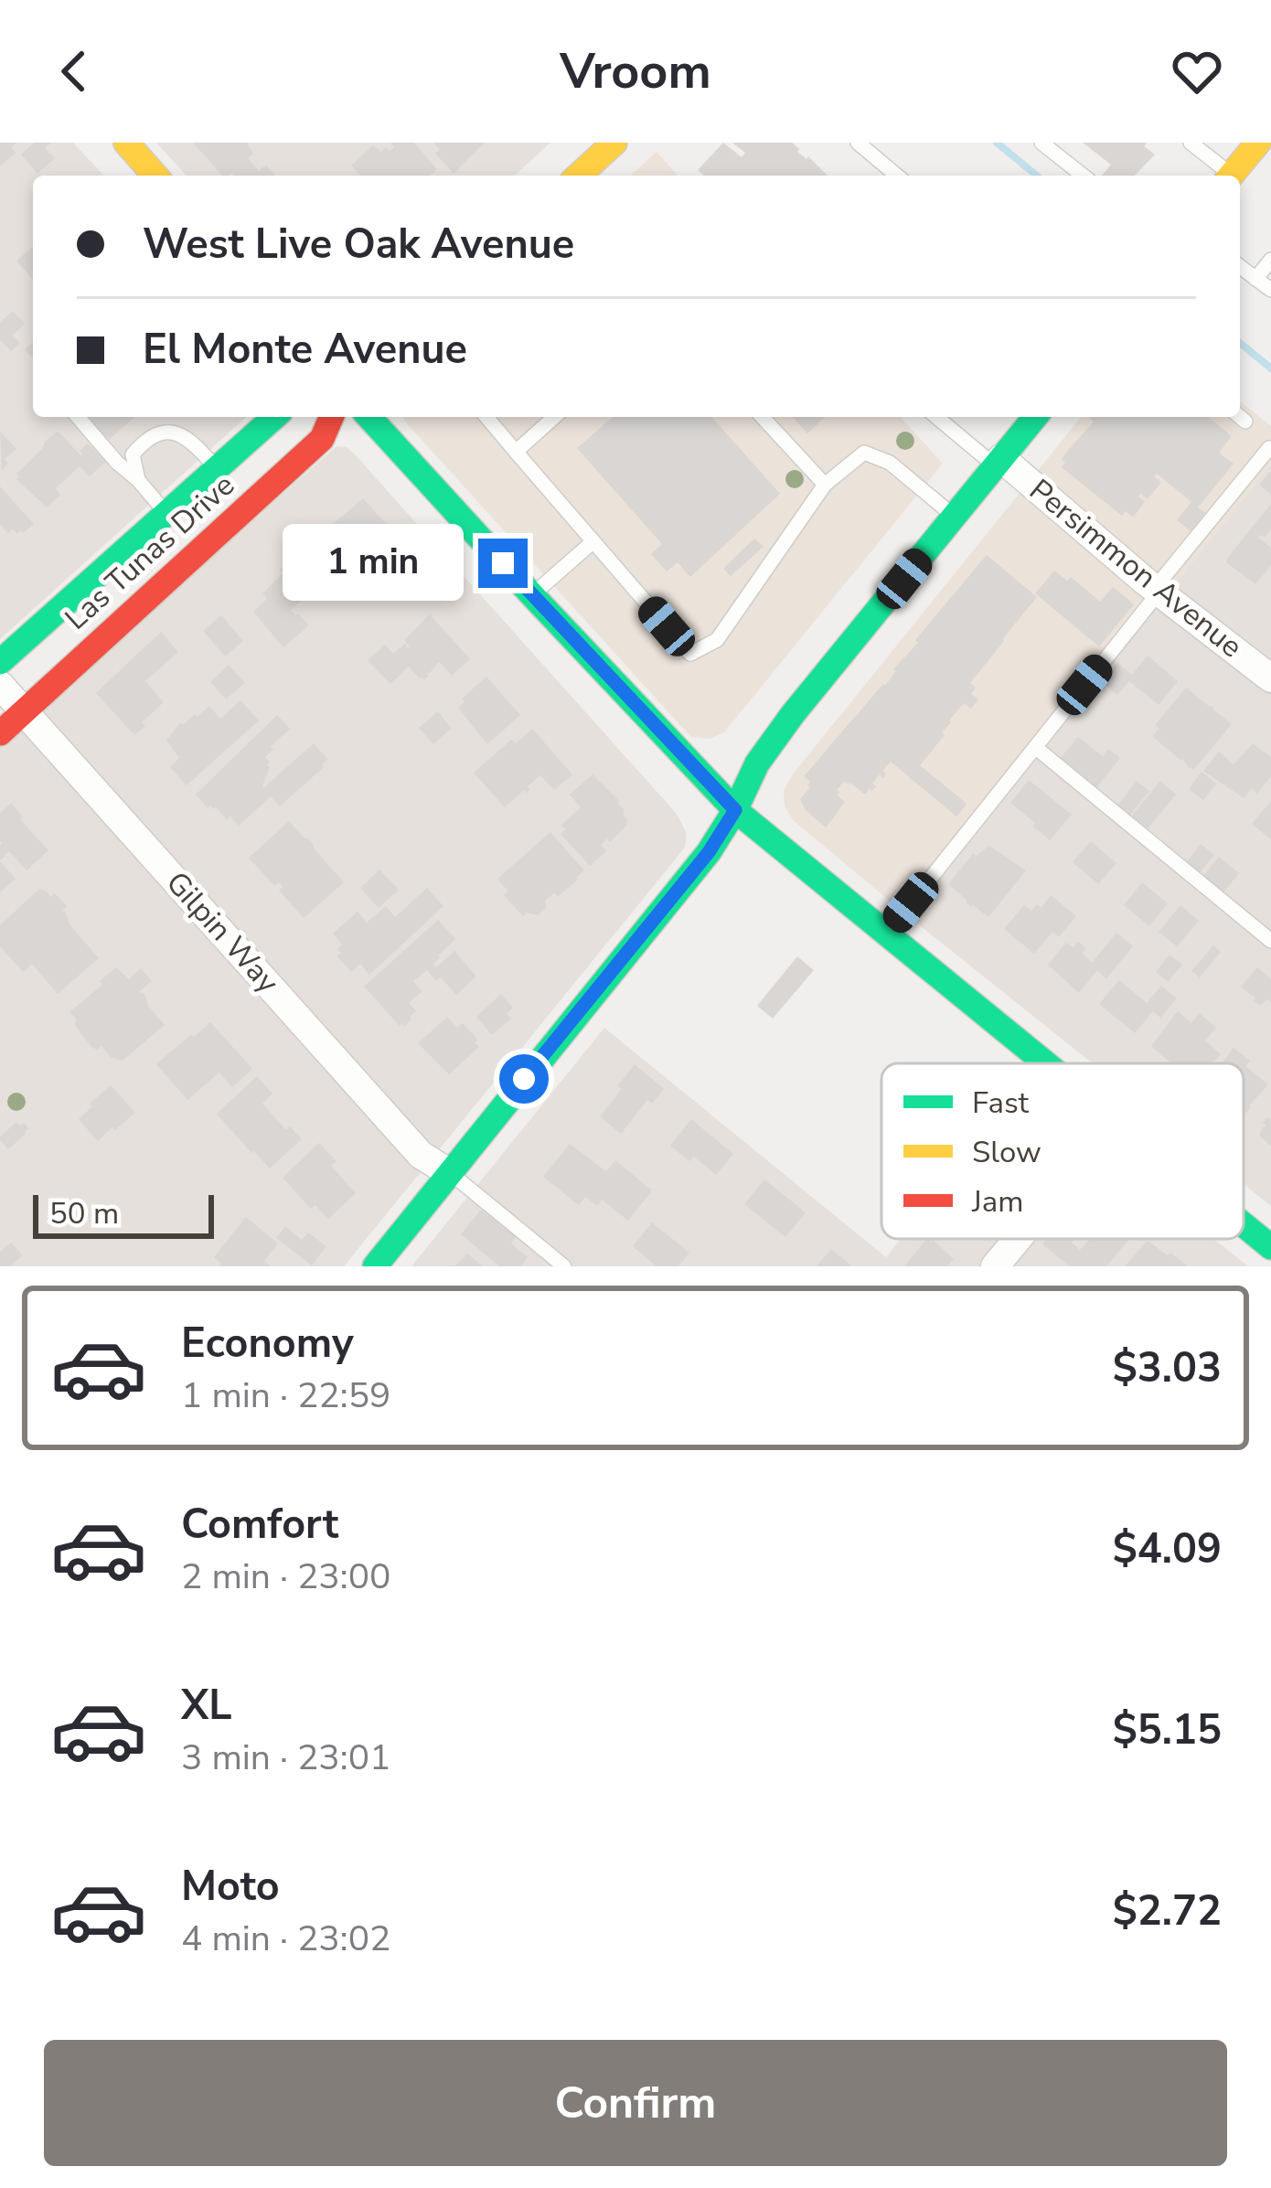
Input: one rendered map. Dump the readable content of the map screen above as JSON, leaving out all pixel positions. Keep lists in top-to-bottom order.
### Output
{
  "streets": {
    "street": ["Las Tunas Drive", "Persimmon Avenue", "Gilpin Way"]
  },
  "crossings": [
    ["Las Tunas Drive", "Gilpin Way"]
  ],
  "legend": ["Fast", "Slow", "Jam"],
  "scale_bar": "50 m",
  "page": {
    "header": "Vroom",
    "banner": ["West Live Oak Avenue", "El Monte Avenue"],
    "bubble": "1 min",
    "scale": "50 m",
    "list": [
      {
        "name": "Economy",
        "note": "1 min · 22:59",
        "value": "$3.03"
      },
      {
        "name": "Comfort",
        "note": "2 min · 23:00",
        "value": "$4.09"
      },
      {
        "name": "XL",
        "note": "3 min · 23:01",
        "value": "$5.15"
      },
      {
        "name": "Moto",
        "note": "4 min · 23:02",
        "value": "$2.72"
      }
    ],
    "buttons": "Confirm"
  }
}
